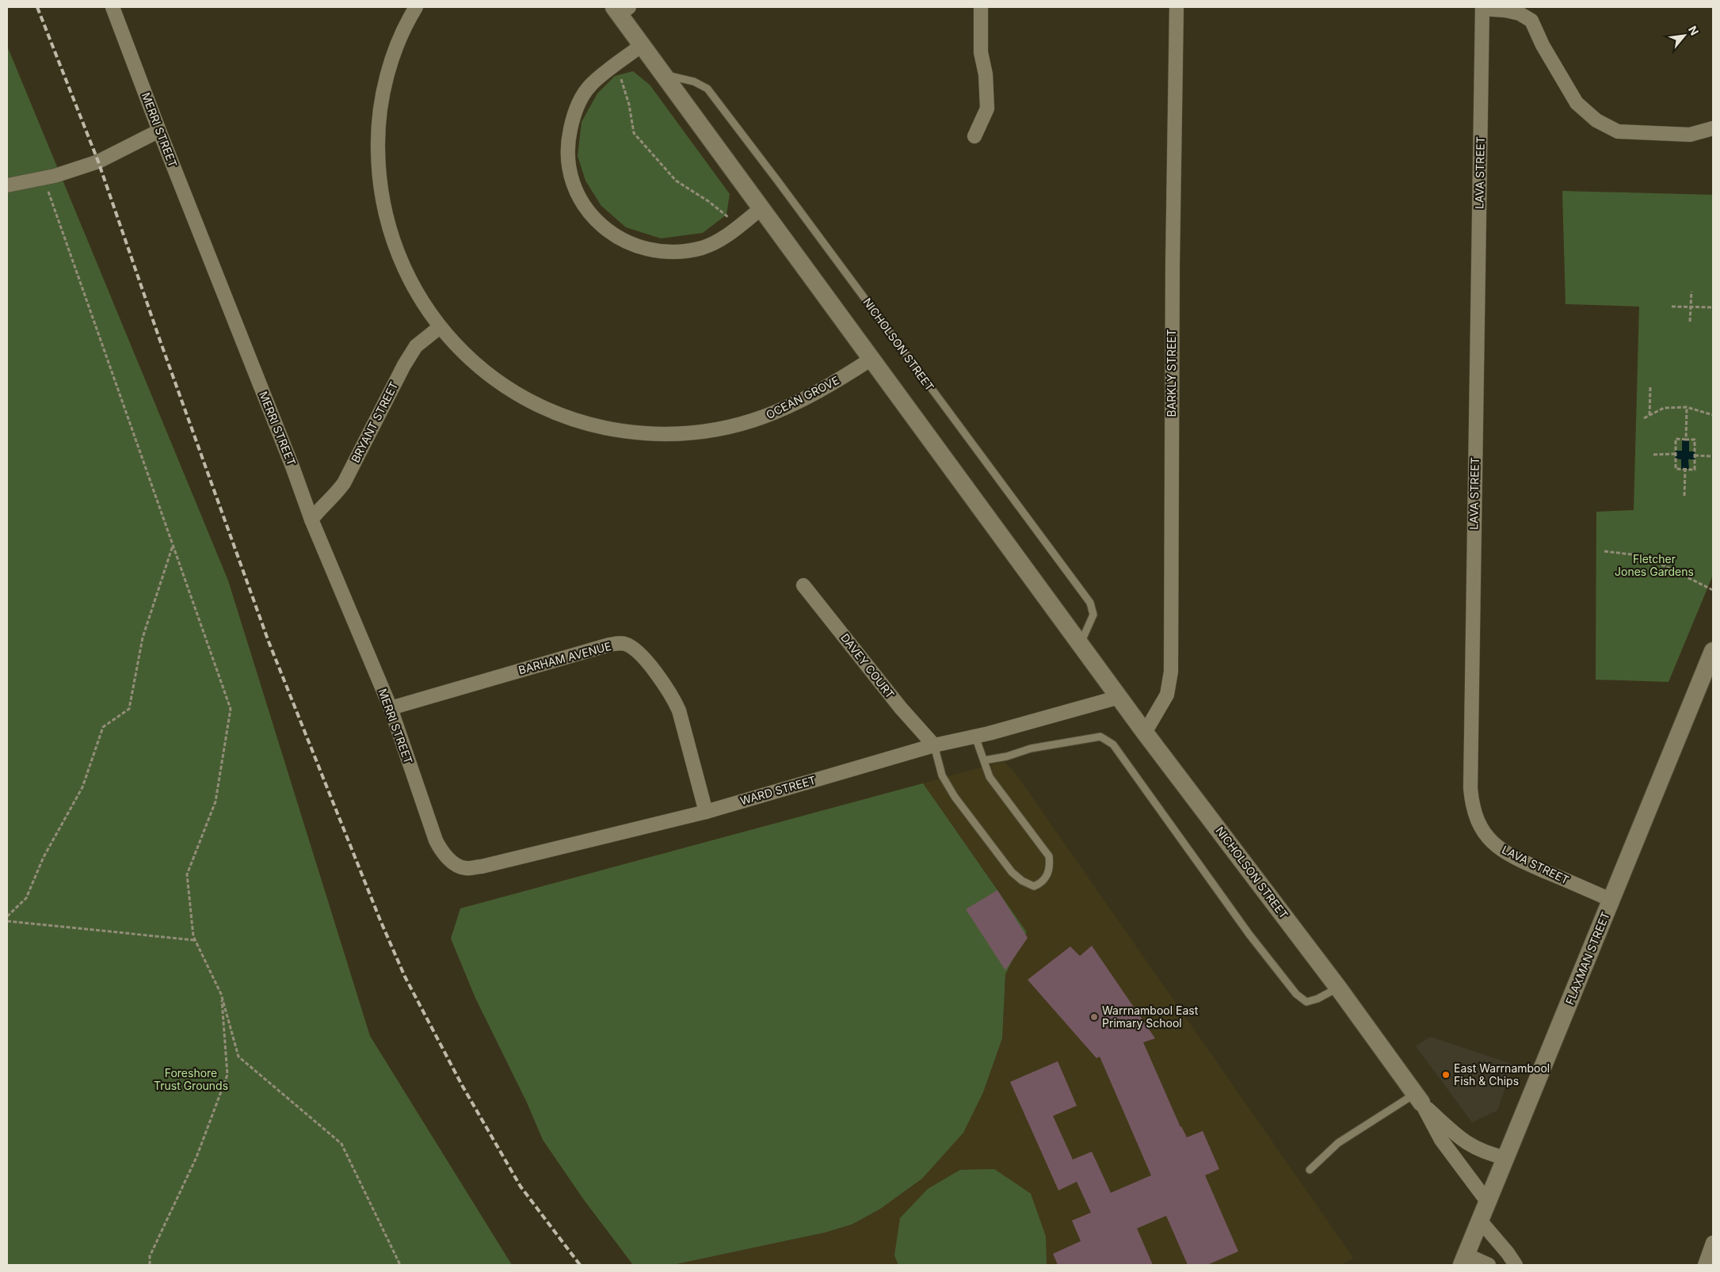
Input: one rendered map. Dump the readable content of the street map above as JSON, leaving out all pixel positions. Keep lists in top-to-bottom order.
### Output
{
  "streets": {
    "street": [
      "MERRI STREET",
      "LAVA STREET",
      "NICHOLSON STREET",
      "BARKLY STREET",
      "OCEAN GROVE",
      "BRYANT STREET",
      "BARHAM AVENUE",
      "DAVEY COURT",
      "WARD STREET",
      "FLAXMAN STREET"
    ]
  },
  "crossings": [
    ["MERRI STREET", "BRYANT STREET"],
    ["MERRI STREET", "BARHAM AVENUE"],
    ["MERRI STREET", "WARD STREET"],
    ["LAVA STREET", "FLAXMAN STREET"],
    ["NICHOLSON STREET", "BARKLY STREET"],
    ["NICHOLSON STREET", "OCEAN GROVE"],
    ["NICHOLSON STREET", "WARD STREET"],
    ["NICHOLSON STREET", "FLAXMAN STREET"],
    ["OCEAN GROVE", "BRYANT STREET"],
    ["BARHAM AVENUE", "WARD STREET"],
    ["DAVEY COURT", "WARD STREET"]
  ],
  "parks": ["Fletcher Jones Gardens", "Foreshore Trust Grounds"],
  "places": ["Warrnambool East Primary School", "East Warrnambool Fish & Chips"],
  "north": "top right"
}
